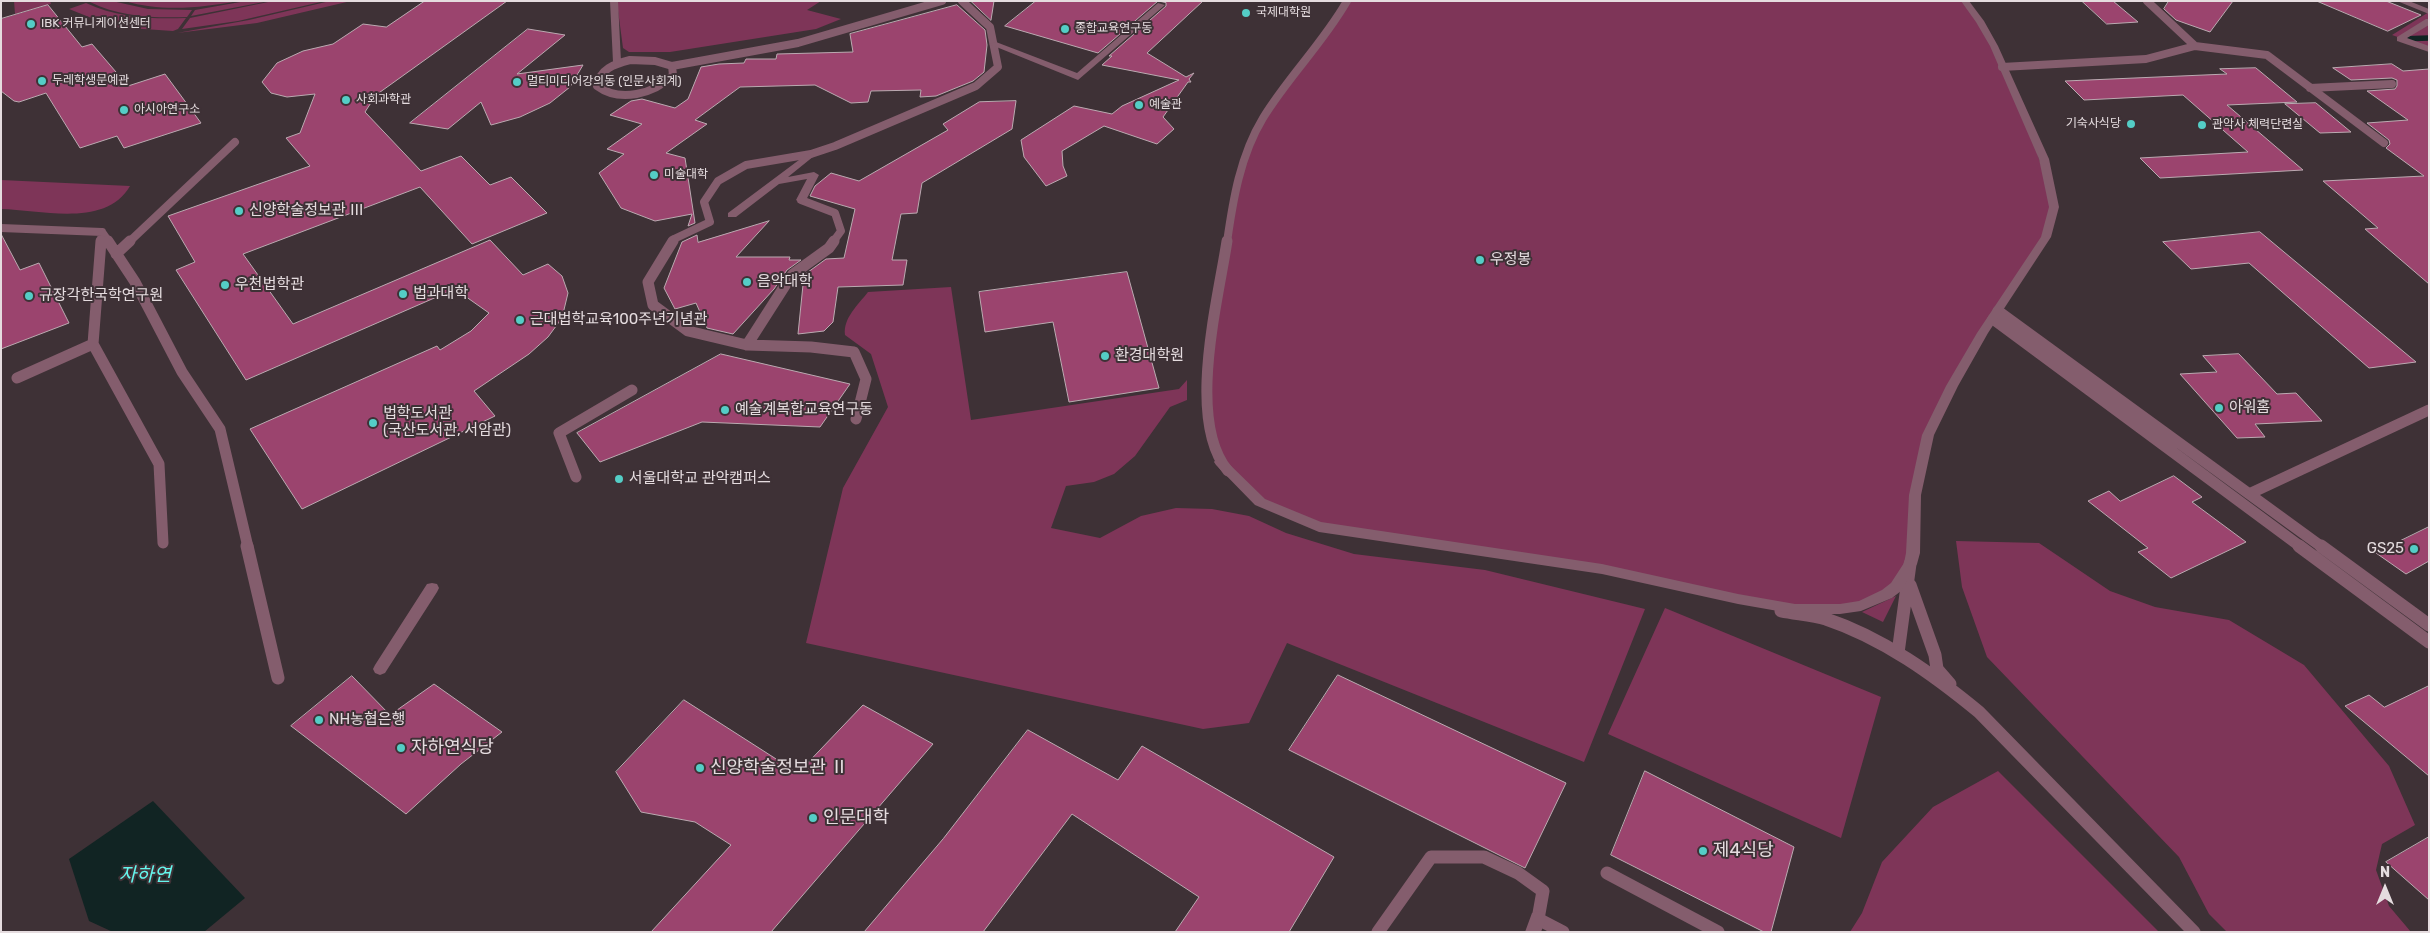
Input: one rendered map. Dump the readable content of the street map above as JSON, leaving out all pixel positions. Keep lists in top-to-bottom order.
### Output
{
  "water": ["자하연"],
  "places": [
    "국제대학원",
    "IBK 커뮤니케이션센터",
    "종합교육연구동",
    "두레학생문예관",
    "멀티미디어강의동 (인문사회계)",
    "사회과학관",
    "예술관",
    "아시아연구소",
    "기숙사식당",
    "관악사 체력단련실",
    "미술대학",
    "신양학술정보관 Ⅲ",
    "우정봉",
    "음악대학",
    "우천법학관",
    "법과대학",
    "규장각한국학연구원",
    "근대법학교육100주년기념관",
    "환경대학원",
    "아워홈",
    "예술계복합교육연구동",
    "법학도서관 (국산도서관, 서암관)",
    "서울대학교 관악캠퍼스",
    "GS25",
    "NH농협은행",
    "자하연식당",
    "신양학술정보관 Ⅱ",
    "인문대학",
    "제4식당"
  ],
  "north": "top"
}
